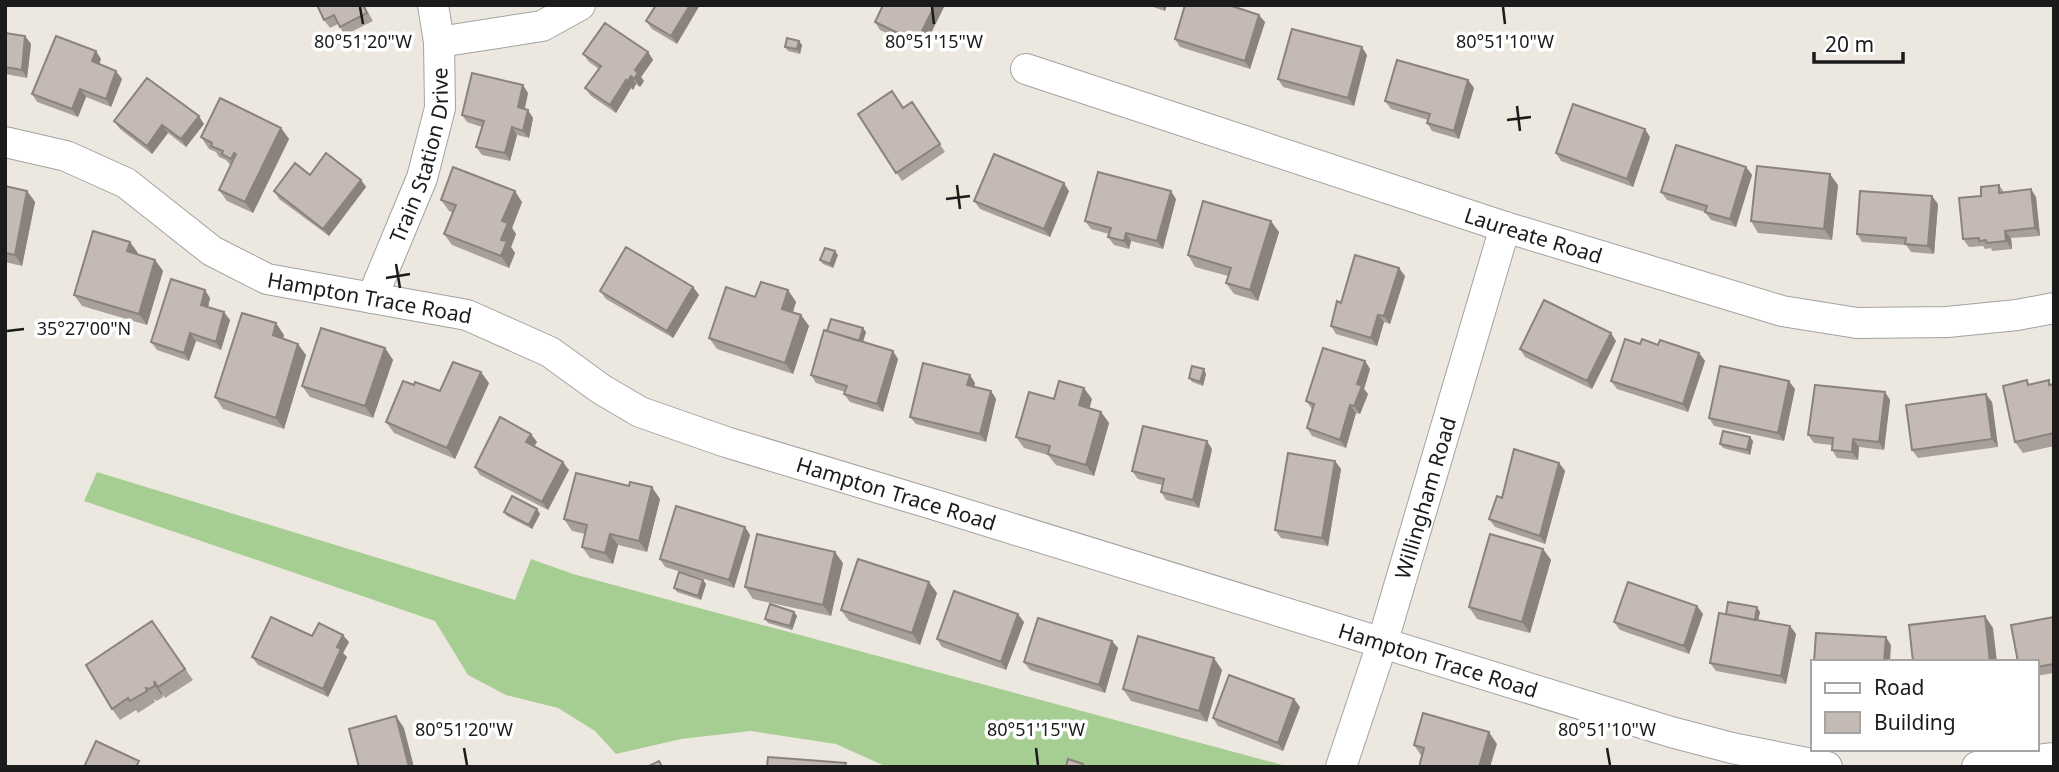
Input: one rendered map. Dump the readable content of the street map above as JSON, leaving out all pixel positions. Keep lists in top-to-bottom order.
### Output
{
  "streets": {
    "street": [
      "Train Station Drive",
      "Laureate Road",
      "Hampton Trace Road",
      "Willingham Road"
    ]
  },
  "crossings": [
    ["Train Station Drive", "Hampton Trace Road"],
    ["Laureate Road", "Willingham Road"],
    ["Hampton Trace Road", "Willingham Road"]
  ],
  "legend": ["Road", "Building"],
  "scale_bar": "20 m",
  "coordinates": [
    "80°51'20\"W",
    "80°51'15\"W",
    "80°51'10\"W",
    "35°27'00\"N"
  ]
}
